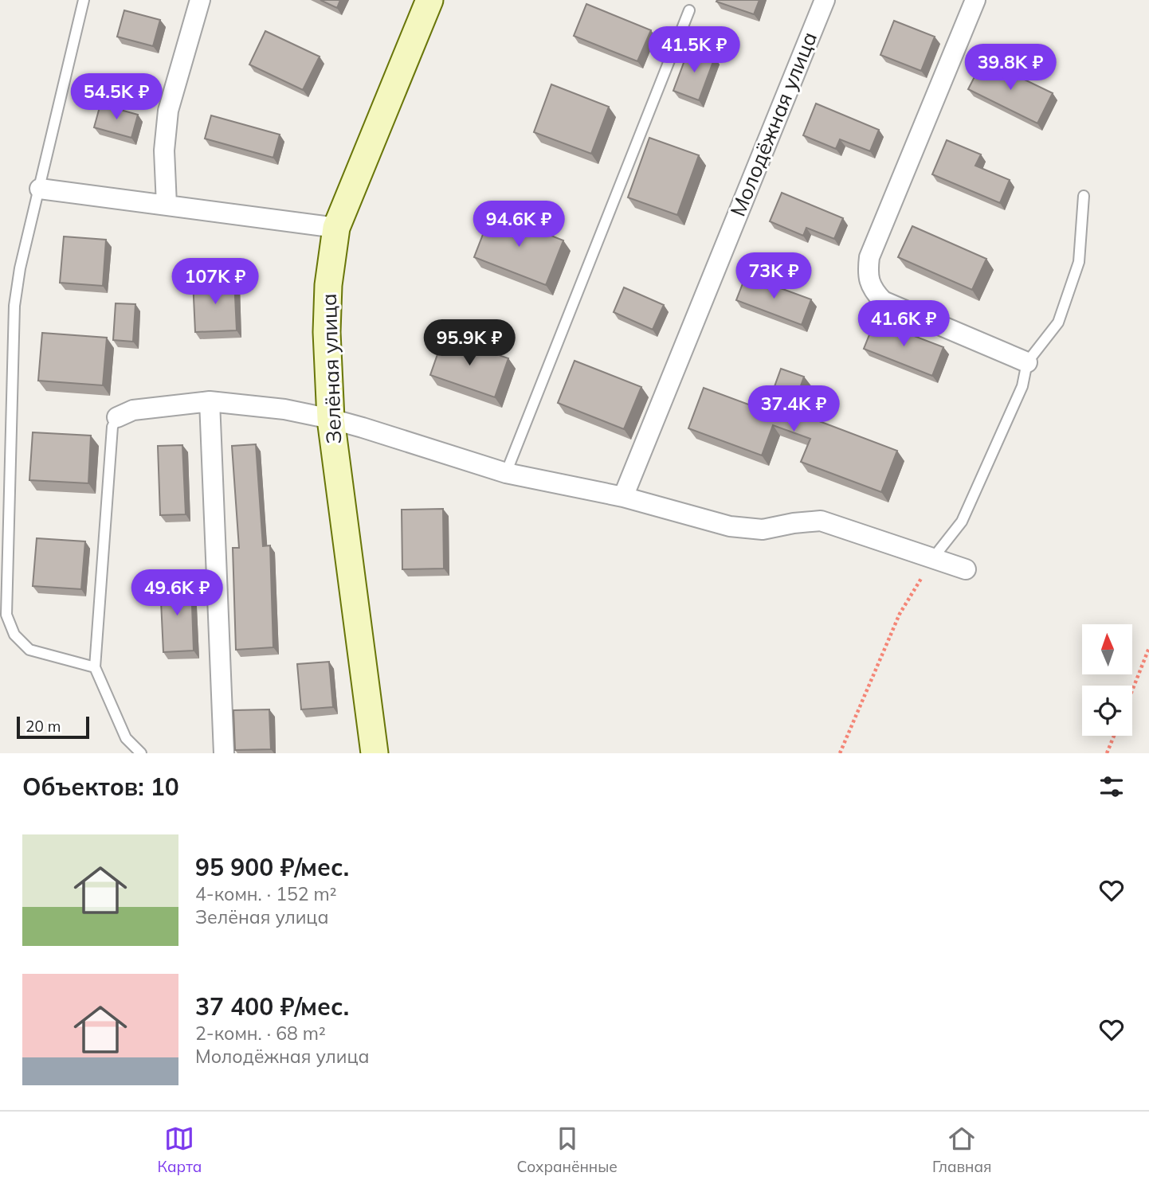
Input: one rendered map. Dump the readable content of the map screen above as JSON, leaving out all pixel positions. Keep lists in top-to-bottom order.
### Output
{
  "streets": {
    "street": ["Молодёжная улица", "Зелёная улица"]
  },
  "scale_bar": "20 m",
  "north": "top",
  "page": {
    "price": [
      "41.5K ₽",
      "39.8K ₽",
      "54.5K ₽",
      "94.6K ₽",
      "73K ₽",
      "107K ₽",
      "41.6K ₽",
      "95.9K ₽",
      "37.4K ₽",
      "49.6K ₽"
    ],
    "scale": "20 m",
    "heading": "Объектов: 10",
    "list": [
      {
        "name": "95 900 ₽/мес.",
        "note": "4-комн. · 152 m² · Зелёная улица"
      },
      {
        "name": "37 400 ₽/мес.",
        "note": "2-комн. · 68 m² · Молодёжная улица"
      }
    ],
    "tabs": ["Карта", "Сохранённые", "Главная"]
  }
}
